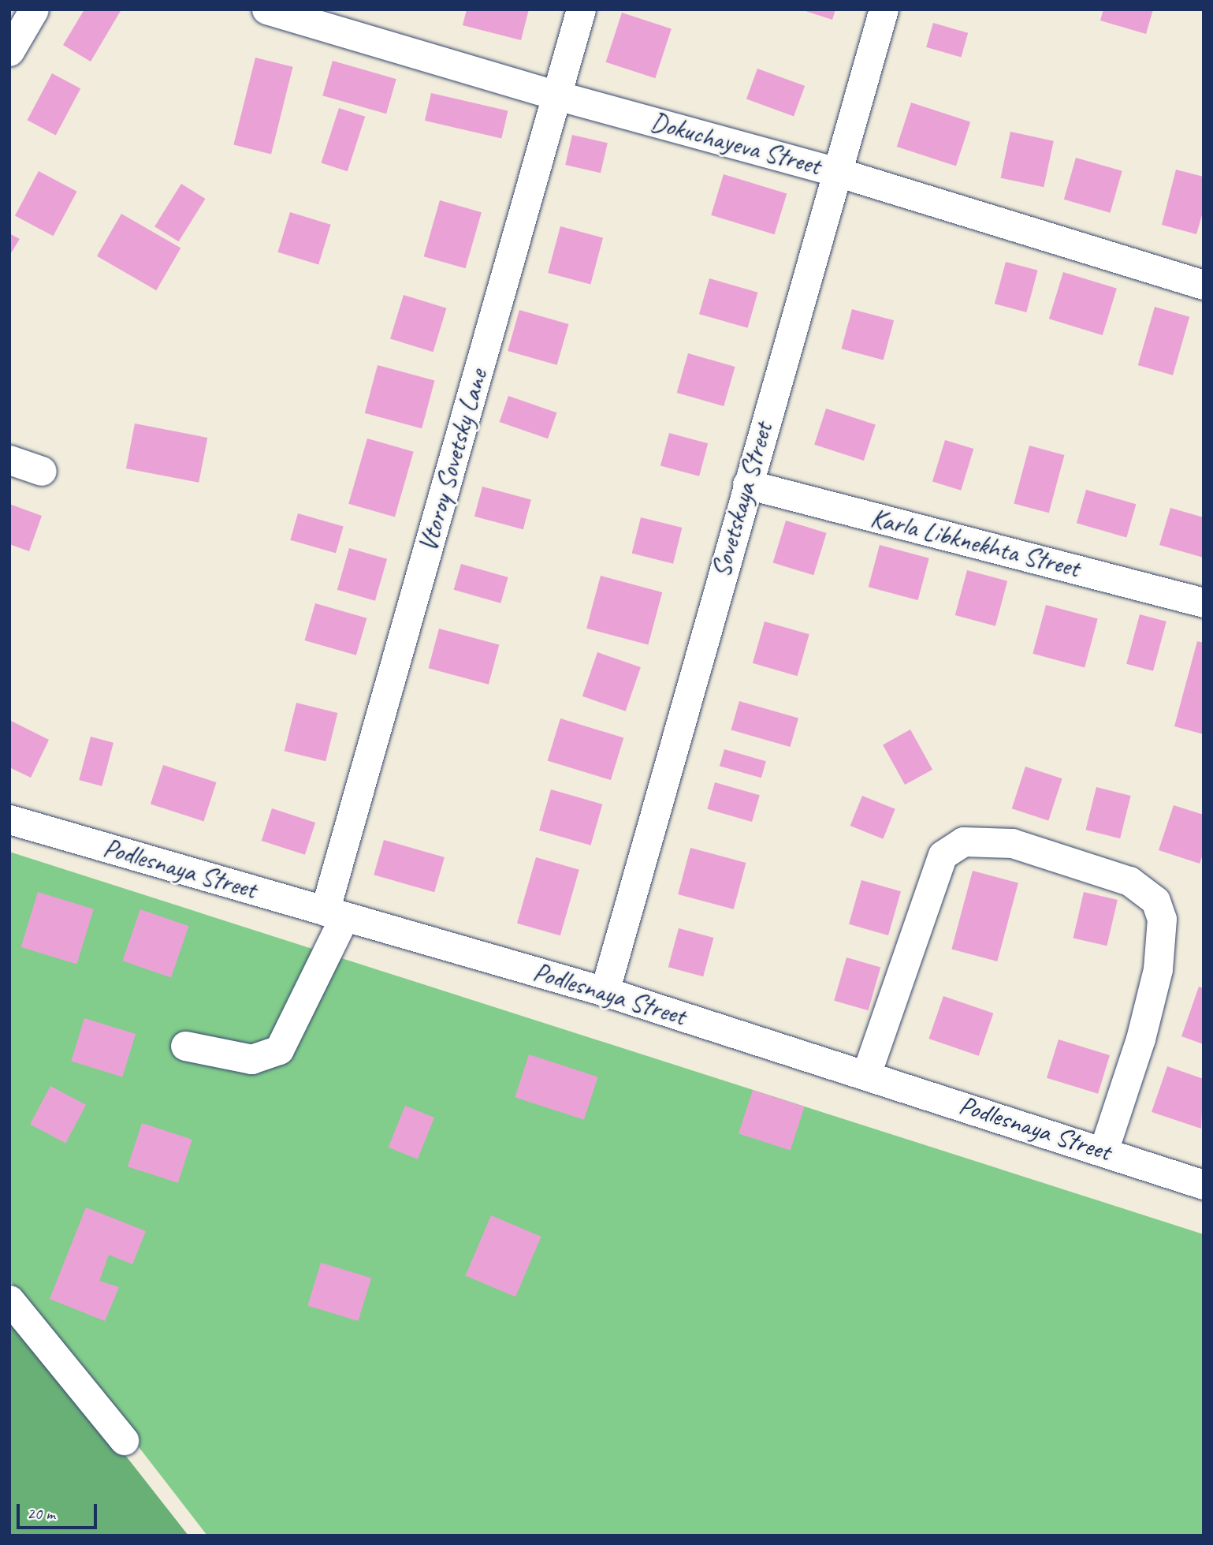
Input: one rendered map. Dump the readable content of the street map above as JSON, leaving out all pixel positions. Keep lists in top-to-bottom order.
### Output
{
  "streets": {
    "street": [
      "Dokuchayeva Street",
      "Vtoroy Sovetsky Lane",
      "Sovetskaya Street",
      "Karla Libknekhta Street",
      "Podlesnaya Street"
    ]
  },
  "crossings": [
    ["Dokuchayeva Street", "Vtoroy Sovetsky Lane"],
    ["Dokuchayeva Street", "Sovetskaya Street"],
    ["Vtoroy Sovetsky Lane", "Podlesnaya Street"],
    ["Sovetskaya Street", "Karla Libknekhta Street"],
    ["Sovetskaya Street", "Podlesnaya Street"]
  ],
  "scale_bar": "20 m"
}
